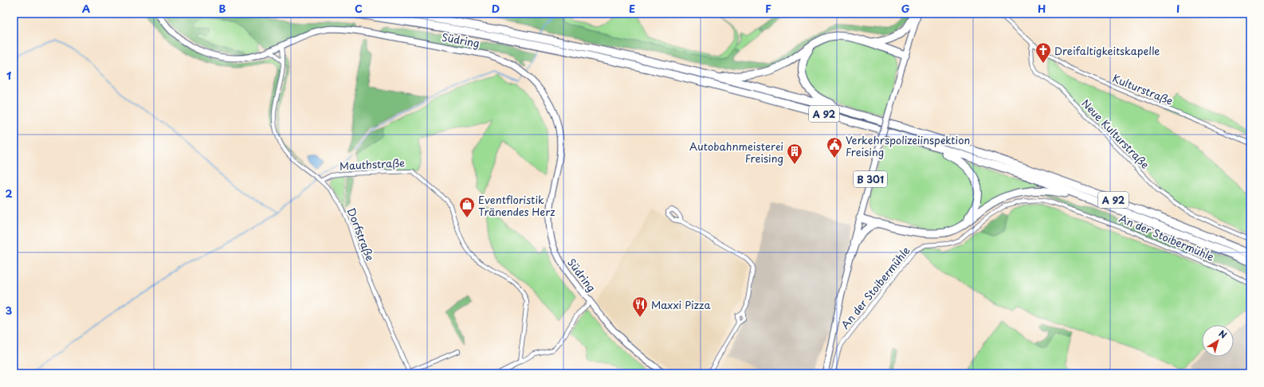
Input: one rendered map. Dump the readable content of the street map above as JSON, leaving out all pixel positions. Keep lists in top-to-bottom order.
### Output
{
  "streets": {
    "highway": ["A 92"],
    "main road": ["Südring", "B 301"],
    "street": [
      "Kulturstraße",
      "Neue Kulturstraße",
      "Mauthstraße",
      "Dorfstraße",
      "An der Stoibermühle"
    ]
  },
  "crossings": [
    ["Südring", "Dorfstraße"],
    ["Kulturstraße", "Neue Kulturstraße"],
    ["Mauthstraße", "Dorfstraße"]
  ],
  "places": {
    "church": ["Dreifaltigkeitskapelle"],
    "public building": ["Verkehrspolizeiinspektion Freising"],
    "building": ["Autobahnmeisterei Freising"],
    "shop": ["Eventfloristik Tränendes Herz"],
    "restaurant": ["Maxxi Pizza"]
  },
  "north": "top right",
  "grid": {
    "columns": [
      "A",
      "B",
      "C",
      "D",
      "E",
      "F",
      "G",
      "H",
      "I"
    ],
    "rows": ["1", "2", "3"]
  }
}
